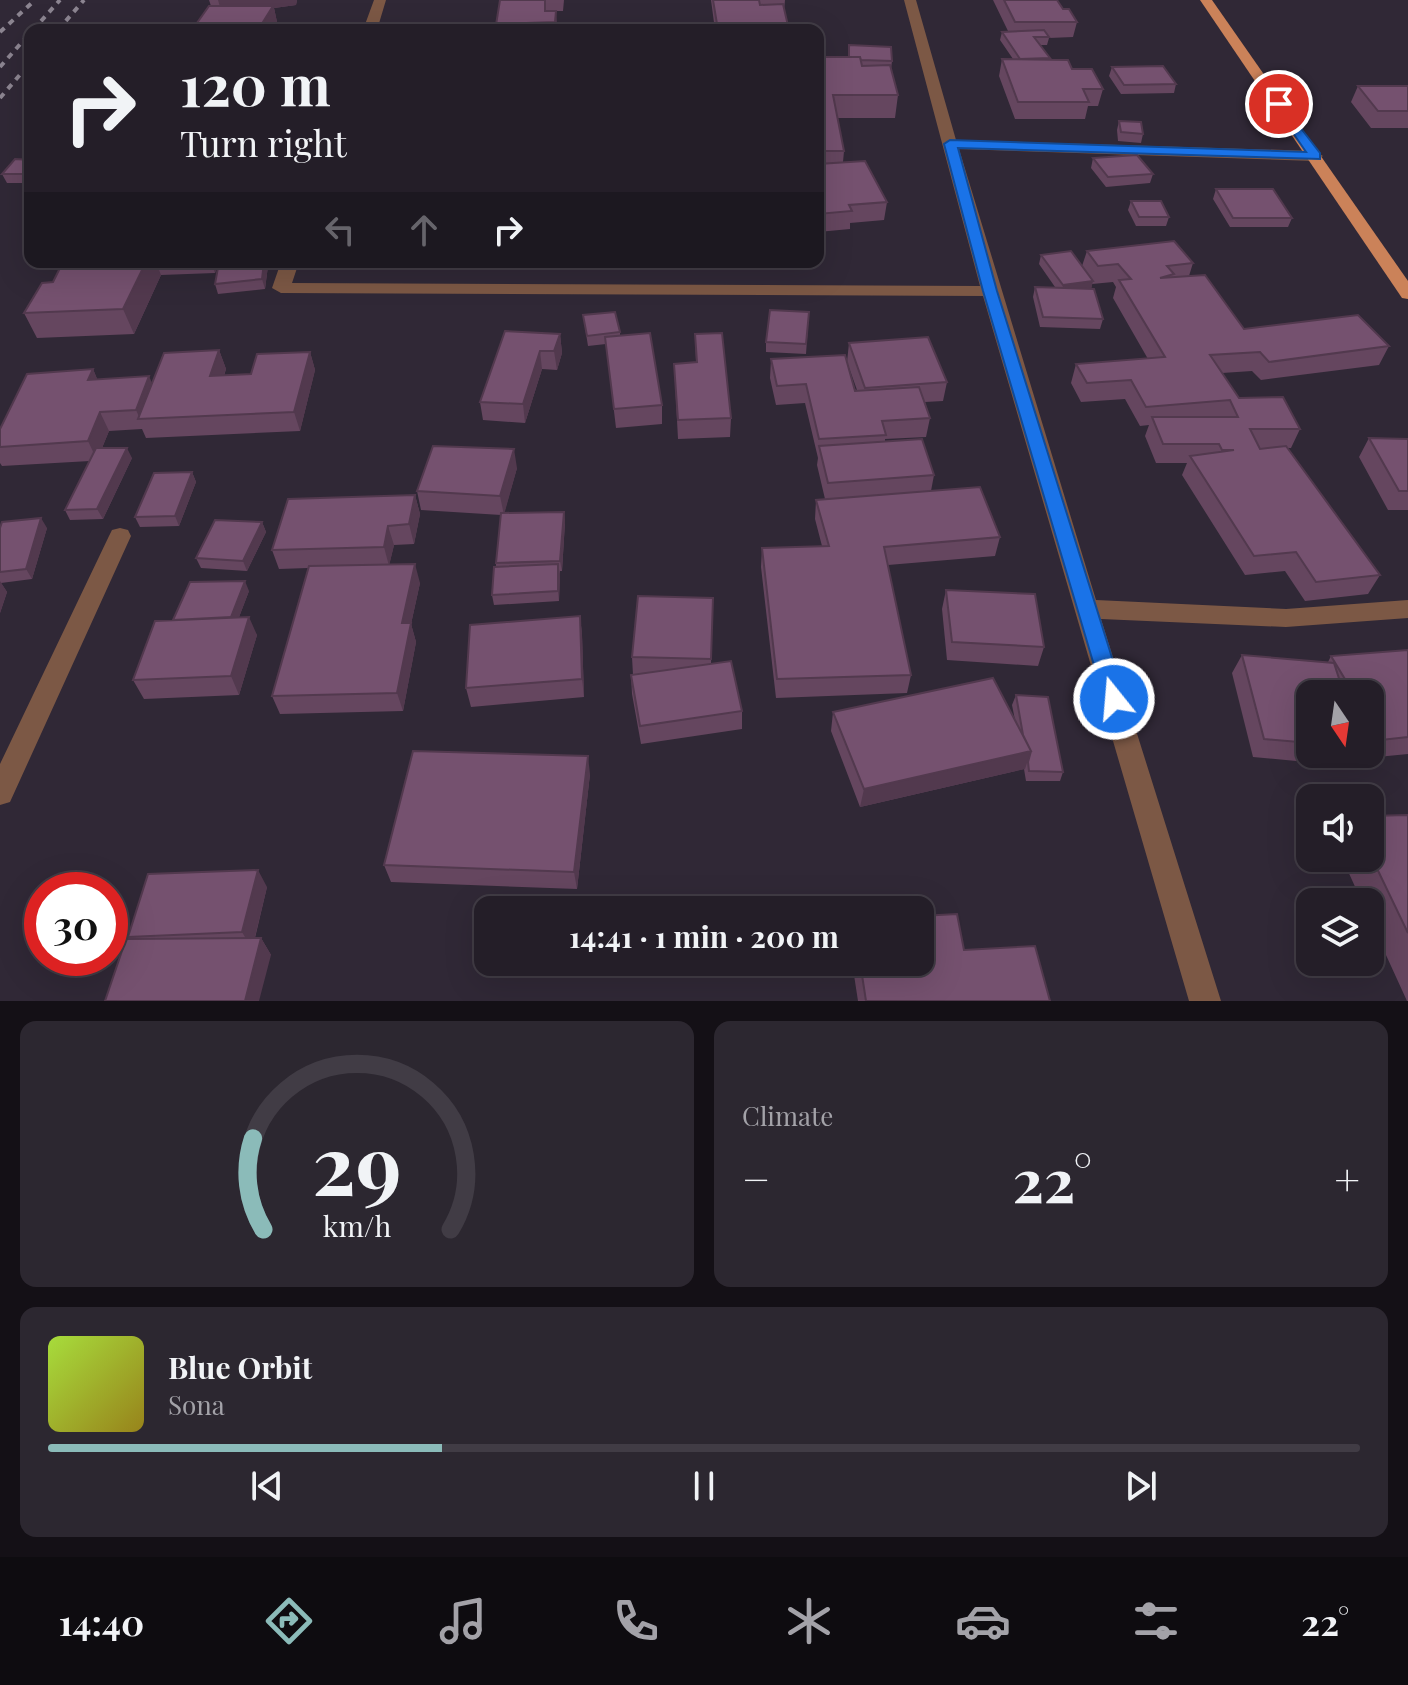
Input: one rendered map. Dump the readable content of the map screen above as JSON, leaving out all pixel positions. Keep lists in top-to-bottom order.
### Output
{
  "north": "bottom",
  "page": {
    "turn": ["120 m", "Turn right"],
    "limit": "30",
    "trip": "14:41 · 1 min · 200 m",
    "tile": "Climate",
    "heat": ["−", "22°", "+"],
    "song": ["Blue Orbit", "Sona"],
    "tabs": ["14:40", "22°"],
    "gauge": ["29", "km/h"]
  }
}
